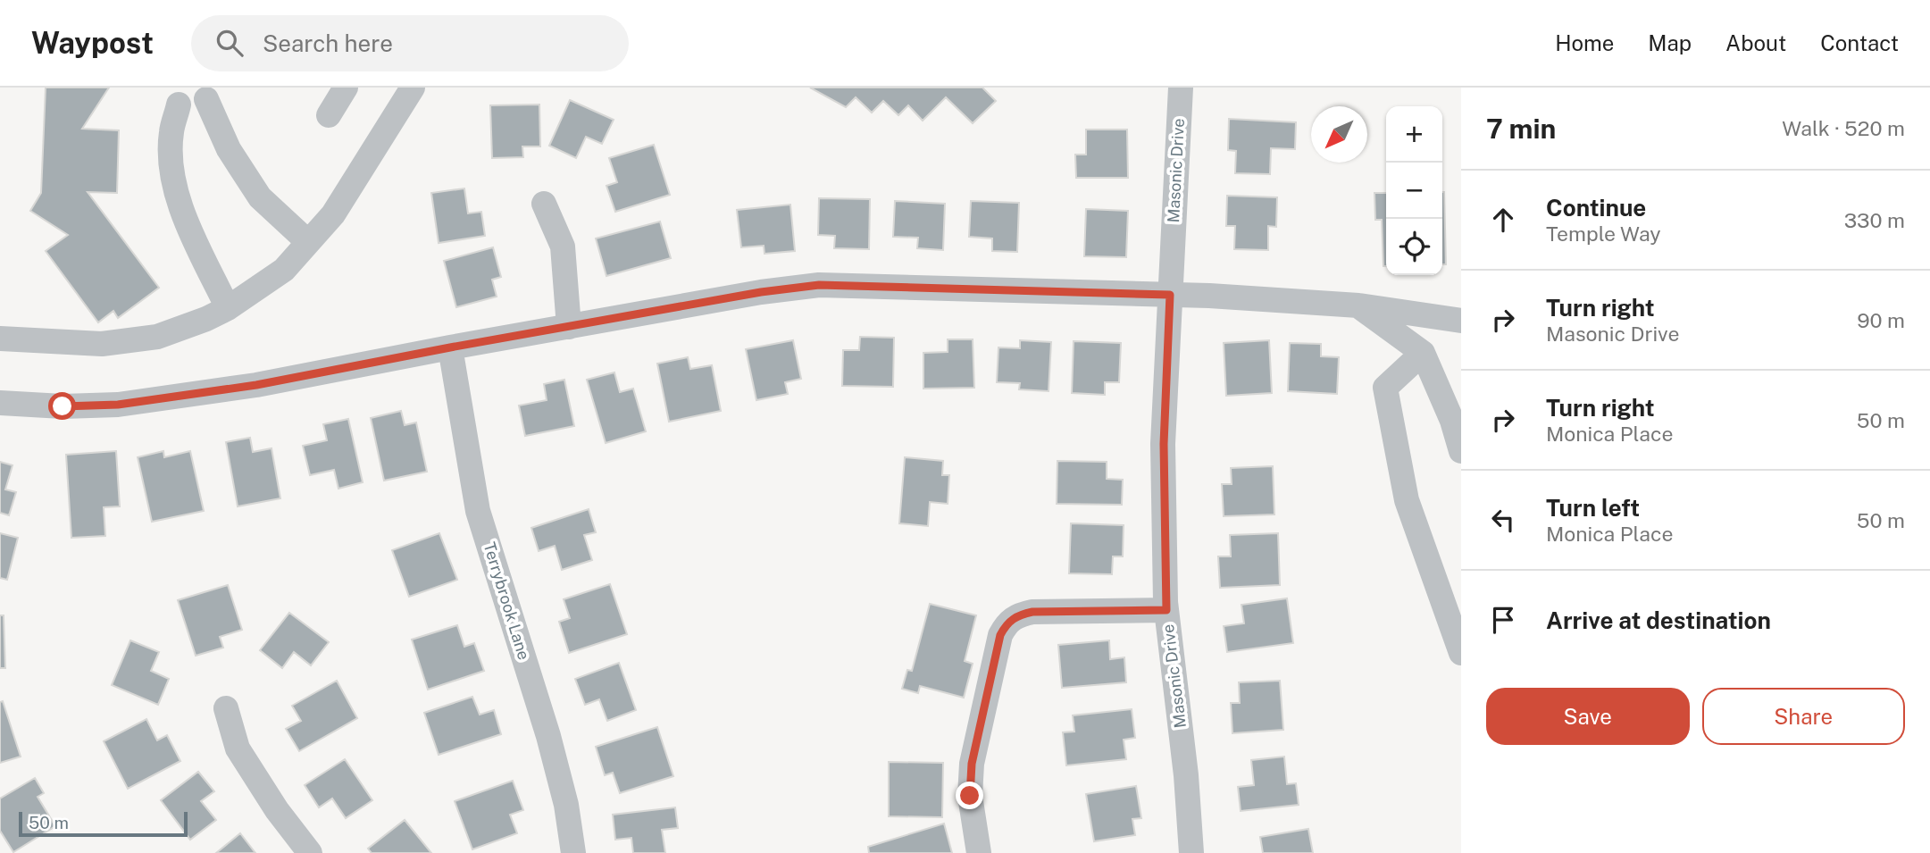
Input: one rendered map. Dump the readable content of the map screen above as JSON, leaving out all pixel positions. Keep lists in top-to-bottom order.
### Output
{
  "streets": {
    "street": ["Masonic Drive", "Terrybrook Lane"]
  },
  "scale_bar": "50 m",
  "north": "bottom left",
  "page": {
    "header": "Waypost",
    "search": "Search here",
    "nav": [
      "Home",
      "Map",
      "About",
      "Contact"
    ],
    "heading": ["7 min", "Walk · 520 m"],
    "map_buttons": ["+", "−"],
    "list": [
      ["Continue", "Temple Way", "330 m"],
      ["Turn right", "Masonic Drive", "90 m"],
      ["Turn right", "Monica Place", "50 m"],
      ["Turn left", "Monica Place", "50 m"],
      "Arrive at destination"
    ],
    "buttons": ["Save", "Share"],
    "scale": "50 m"
  }
}
